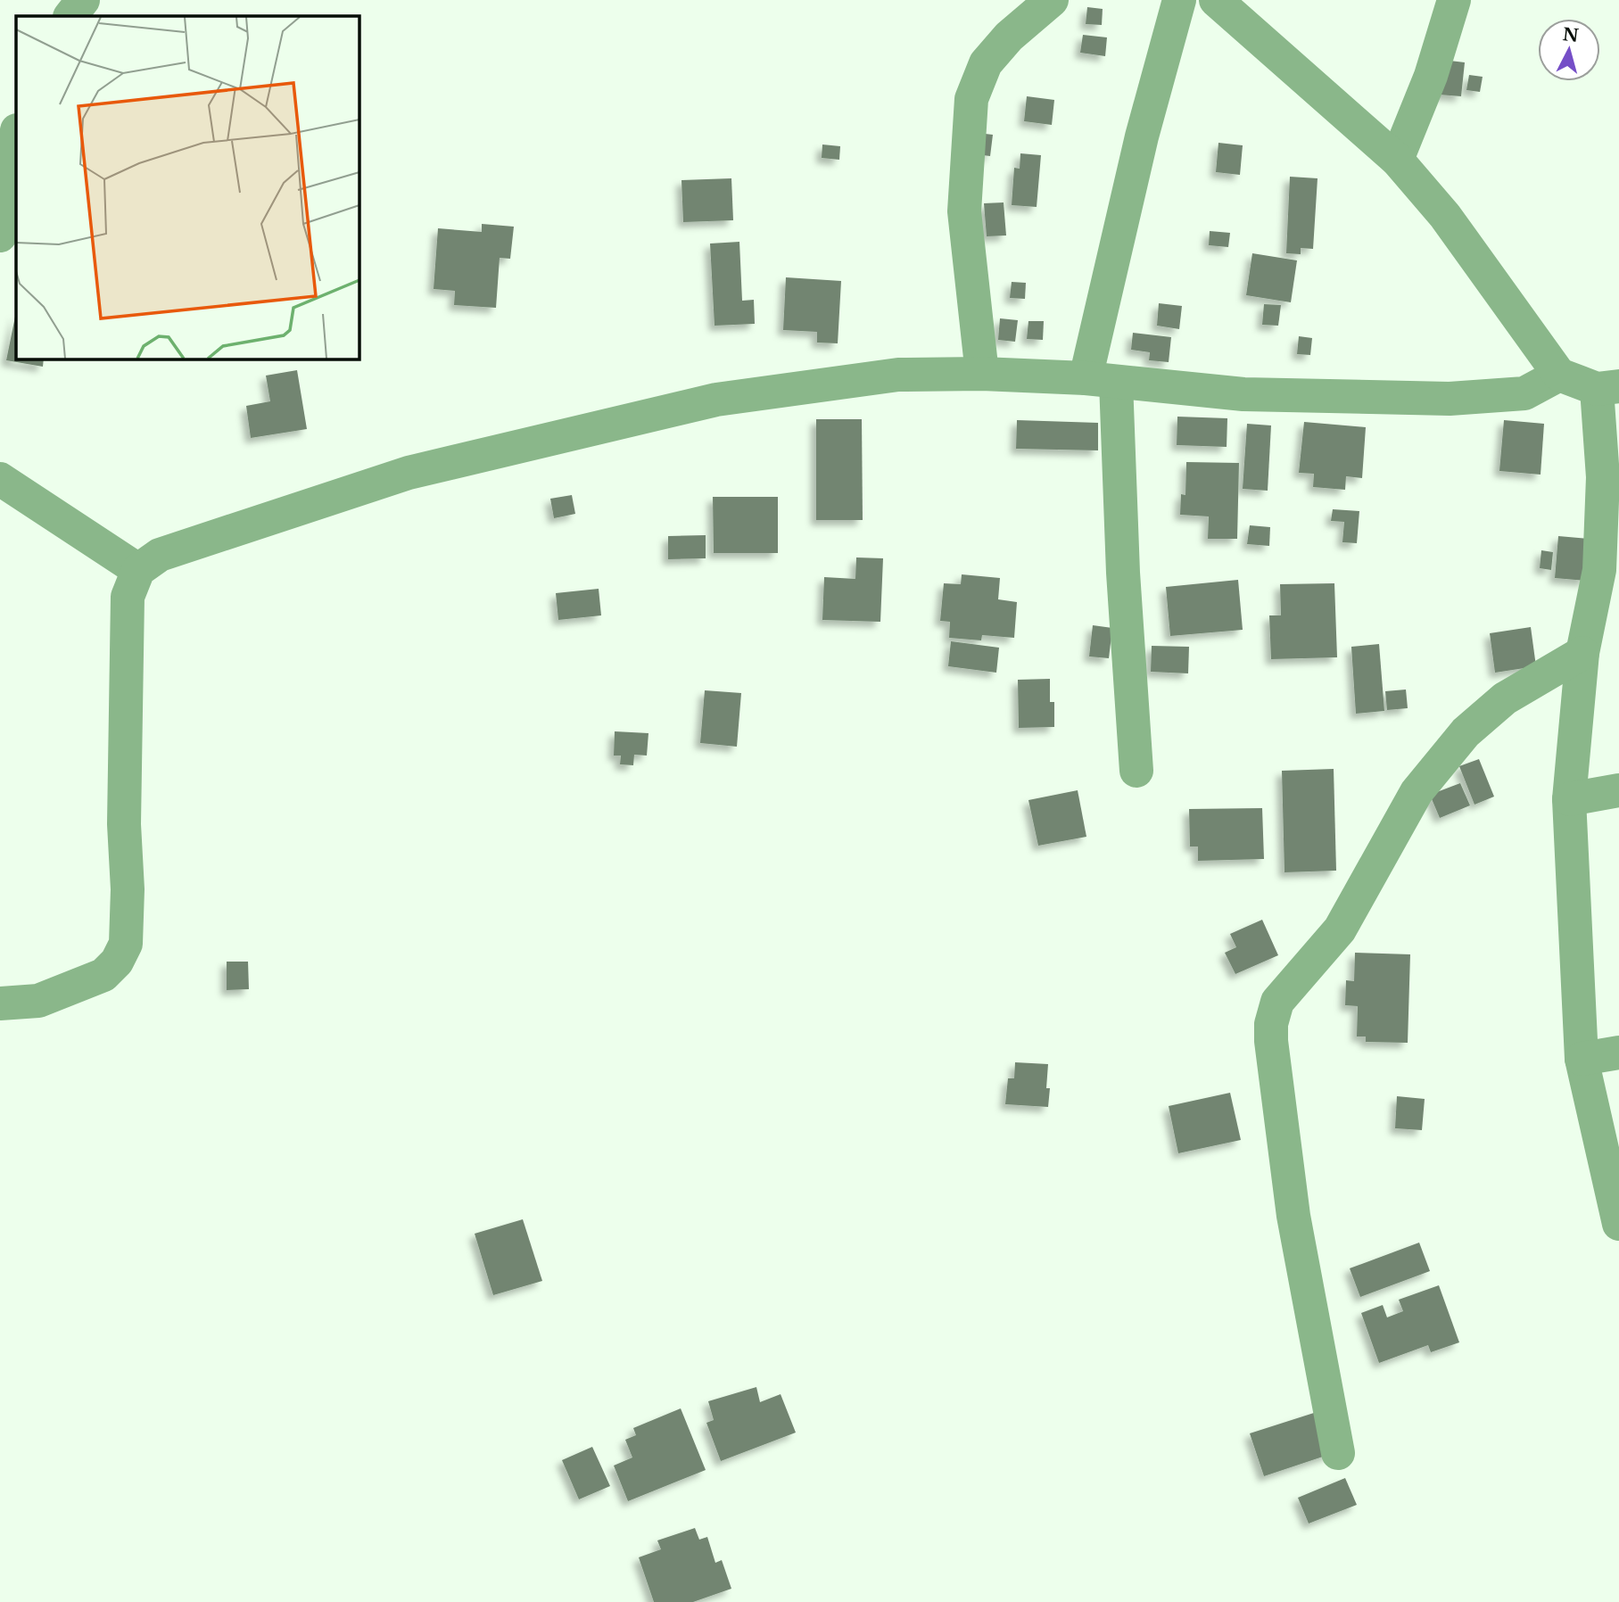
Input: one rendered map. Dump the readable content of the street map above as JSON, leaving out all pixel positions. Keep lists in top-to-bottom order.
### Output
{
  "north": "top"
}
